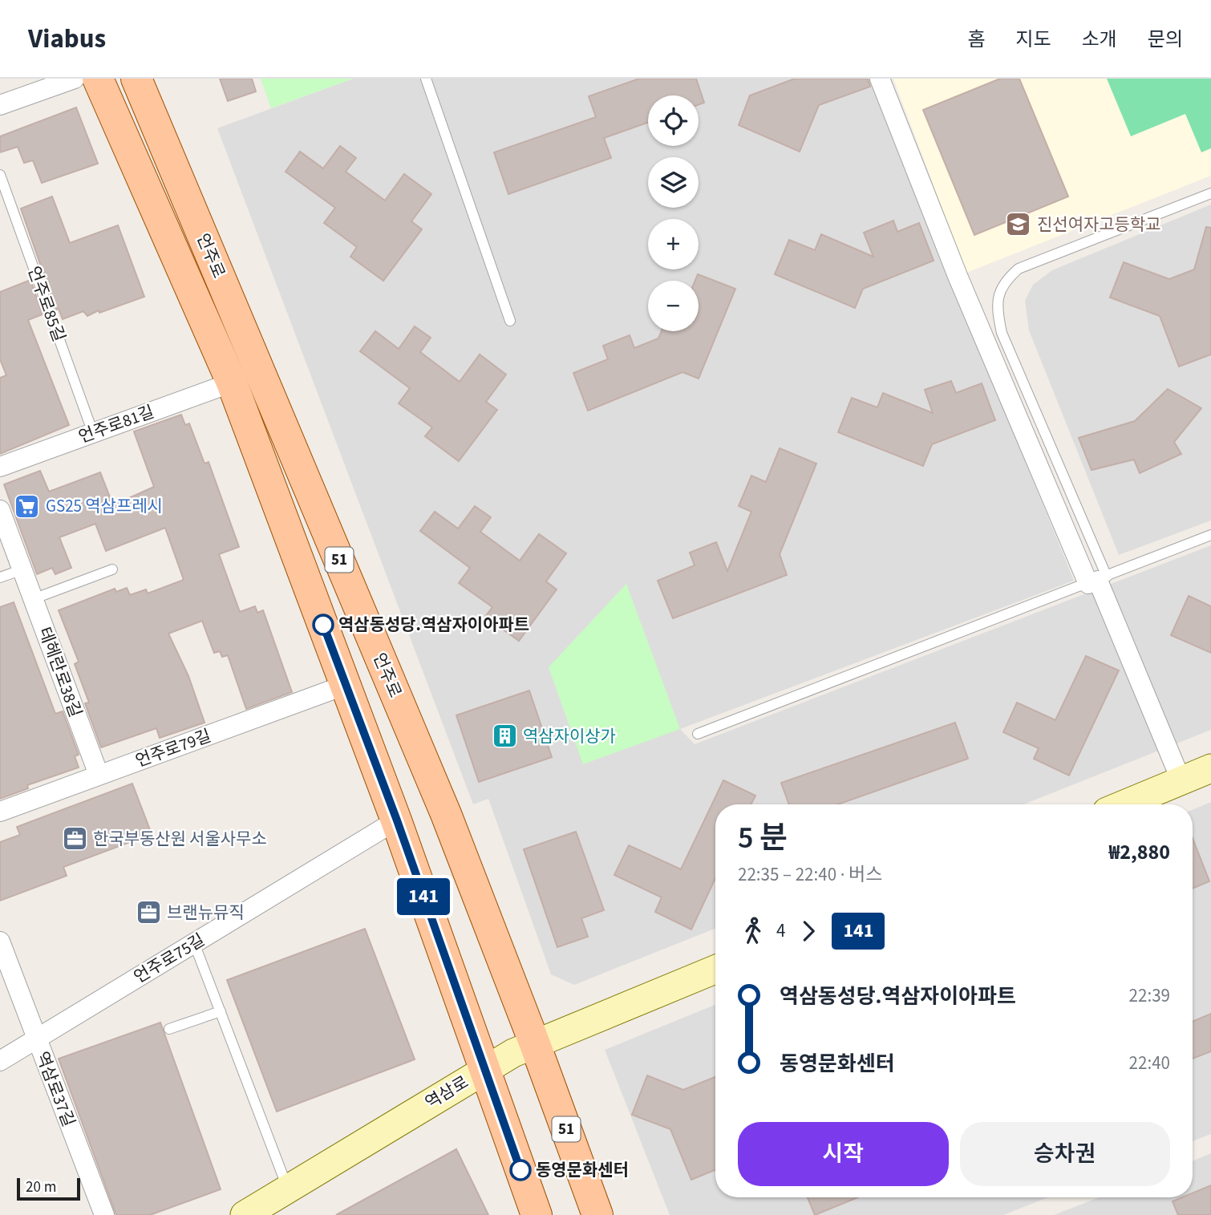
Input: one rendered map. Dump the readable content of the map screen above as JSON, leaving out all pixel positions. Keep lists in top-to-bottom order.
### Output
{
  "streets": {
    "main road": ["언주로", "51", "역삼로"],
    "street": [
      "언주로81길",
      "테헤란로38길",
      "언주로79길",
      "언주로75길",
      "역삼로37길"
    ],
    "lane": ["언주로85길"]
  },
  "crossings": [
    ["언주로", "언주로81길"],
    ["언주로", "언주로79길"],
    ["언주로", "언주로75길"],
    ["언주로", "역삼로"],
    ["언주로85길", "언주로81길"],
    ["테헤란로38길", "언주로79길"],
    ["언주로75길", "역삼로37길"]
  ],
  "places": {
    "school or university": ["진선여자고등학교"],
    "supermarket": ["GS25 역삼프레시"],
    "other": ["역삼동성당.역삼자이아파트", "동영문화센터"],
    "building": ["역삼자이상가"],
    "office": ["한국부동산원 서울사무소", "브랜뉴뮤직"]
  },
  "lines": ["bus line 141"],
  "scale_bar": "20 m",
  "page": {
    "header": "Viabus",
    "nav": [
      "홈",
      "지도",
      "소개",
      "문의"
    ],
    "on_map": "141",
    "map_buttons": ["+", "−"],
    "heading": ["5 분", "22:35 – 22:40 · 버스", "₩2,880"],
    "legs": ["4", "141"],
    "list": [
      {
        "name": "역삼동성당.역삼자이아파트",
        "value": "22:39"
      },
      {
        "name": "동영문화센터",
        "value": "22:40"
      }
    ],
    "buttons": ["시작", "승차권"],
    "scale": "20 m"
  }
}
